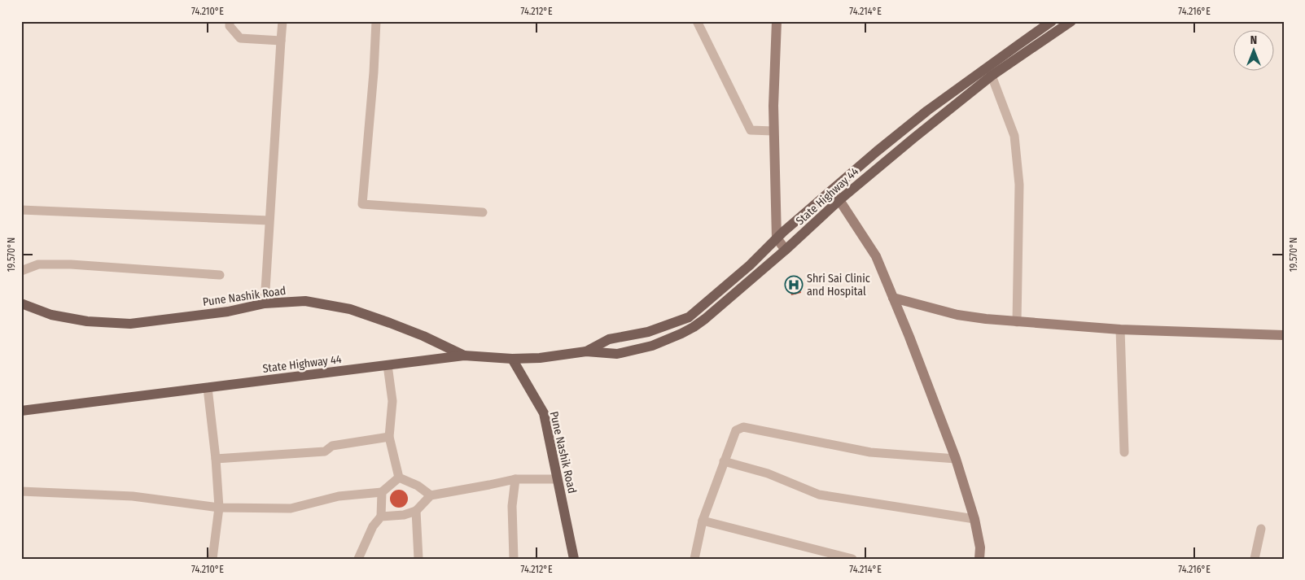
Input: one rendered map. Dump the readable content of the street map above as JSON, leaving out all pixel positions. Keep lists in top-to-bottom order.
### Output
{
  "streets": {
    "main road": ["State Highway 44", "Pune Nashik Road"]
  },
  "crossings": [
    ["State Highway 44", "Pune Nashik Road"]
  ],
  "places": {
    "hospital": ["Shri Sai Clinic and Hospital"]
  },
  "north": "top",
  "coordinates": [
    "74.210°E",
    "74.212°E",
    "74.214°E",
    "74.216°E",
    "19.570°N"
  ]
}
